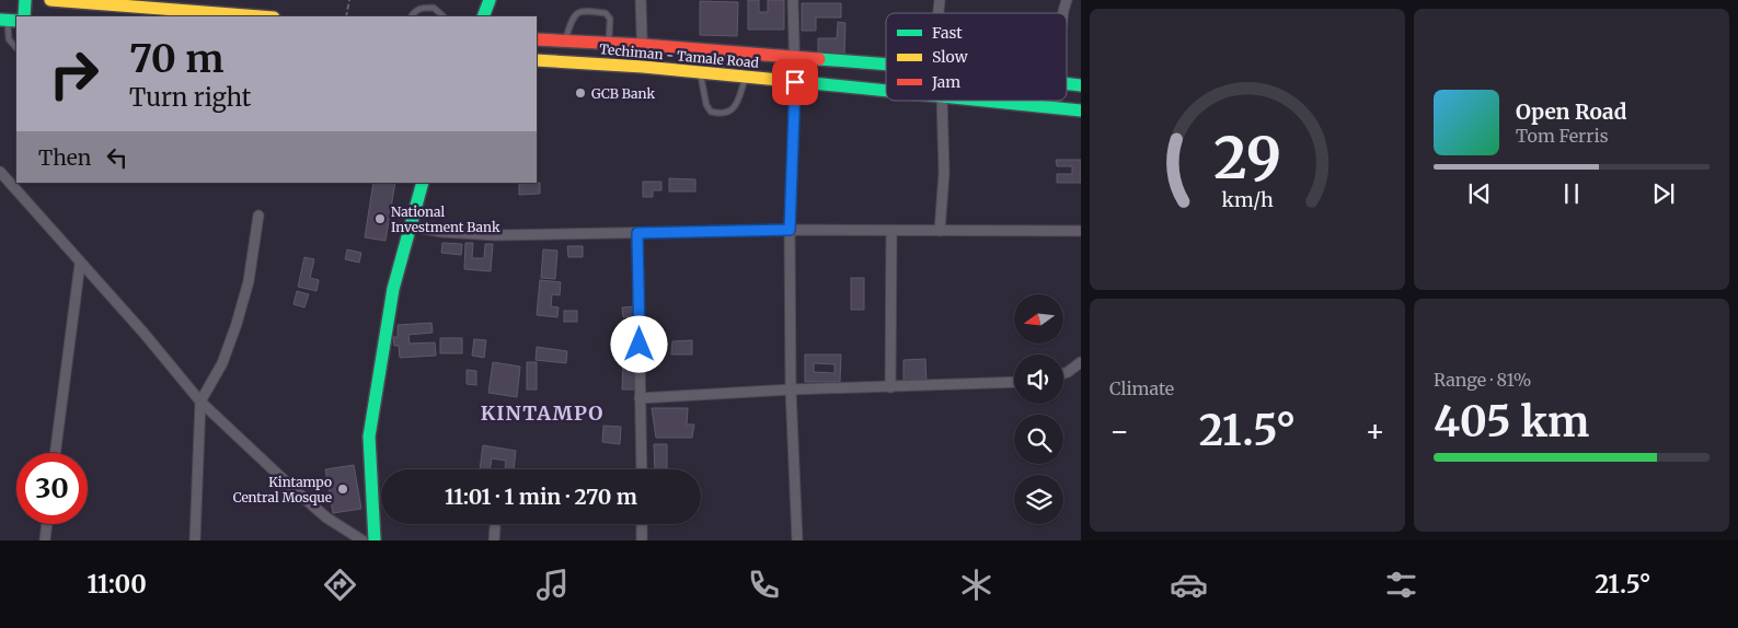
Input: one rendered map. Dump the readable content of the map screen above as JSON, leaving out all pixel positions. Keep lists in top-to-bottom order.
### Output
{
  "streets": {
    "main road": ["Techiman - Tamale Road"]
  },
  "districts": ["KINTAMPO"],
  "places": ["GCB Bank", "National Investment Bank", "Kintampo Central Mosque"],
  "legend": ["Fast", "Slow", "Jam"],
  "north": "left",
  "page": {
    "turn": ["70 m", "Turn right"],
    "song": ["Open Road", "Tom Ferris"],
    "then": "Then",
    "tile": [
      "Climate",
      ["Range · 81%", "405 km"]
    ],
    "heat": ["−", "21.5°", "+"],
    "limit": "30",
    "trip": "11:01 · 1 min · 270 m",
    "tabs": ["11:00", "21.5°"],
    "gauge": ["29", "km/h"]
  }
}
